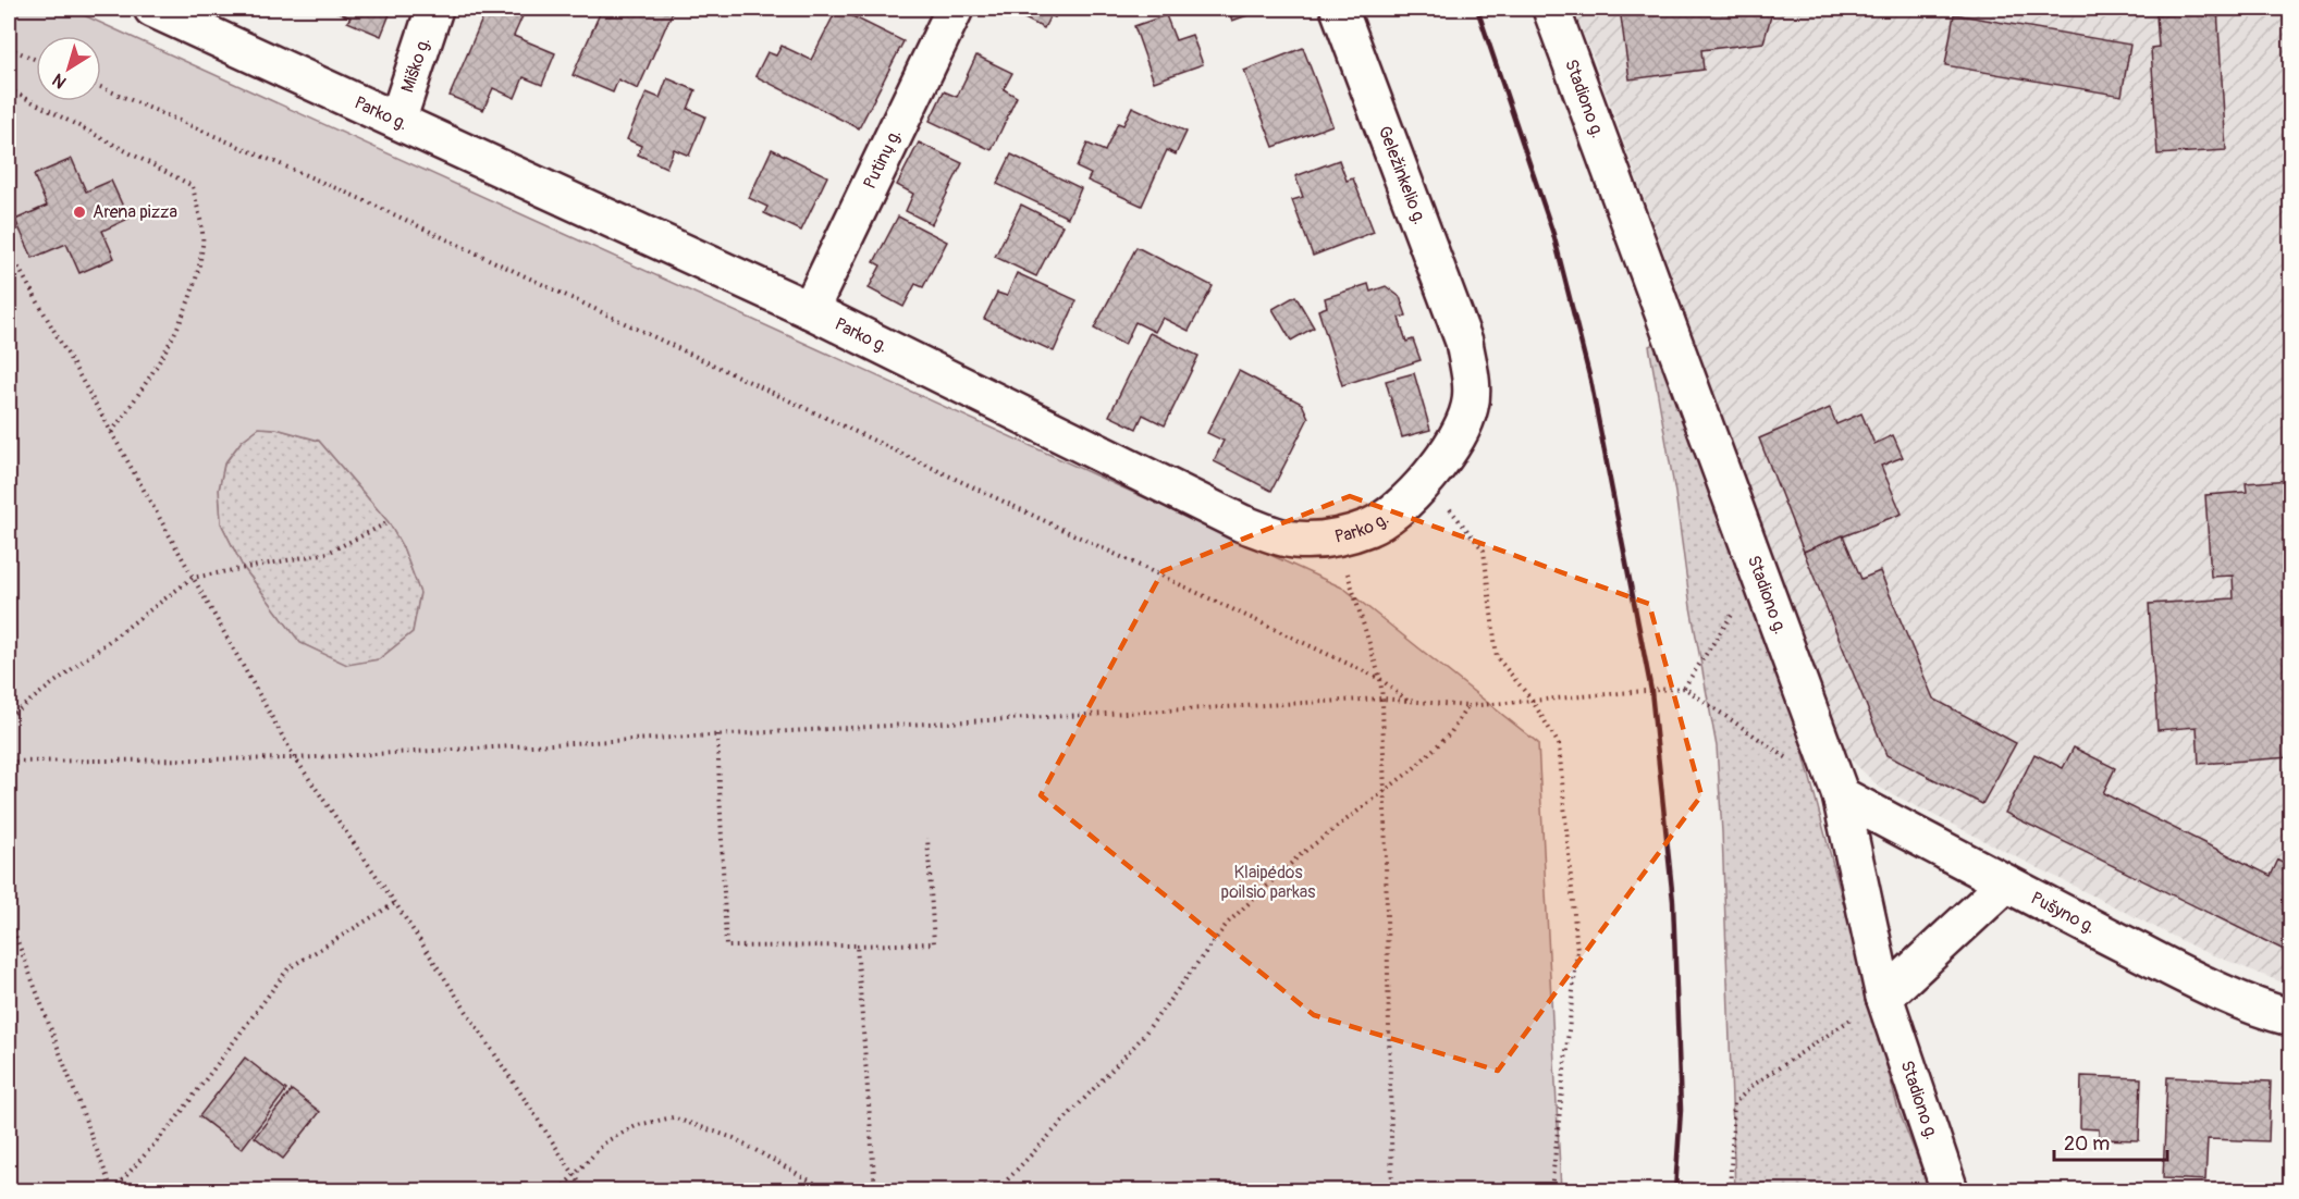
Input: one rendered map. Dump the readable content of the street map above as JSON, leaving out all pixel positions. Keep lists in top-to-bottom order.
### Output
{
  "streets": {
    "street": [
      "Miško g.",
      "Stadiono g.",
      "Parko g.",
      "Putinų g.",
      "Geležinkelio g.",
      "Pušyno g."
    ]
  },
  "crossings": [
    ["Miško g.", "Parko g."],
    ["Stadiono g.", "Pušyno g."],
    ["Parko g.", "Putinų g."],
    ["Parko g.", "Geležinkelio g."]
  ],
  "parks": ["Klaipėdos poilsio parkas"],
  "places": ["Arena pizza"],
  "scale_bar": "20 m",
  "north": "bottom left"
}
